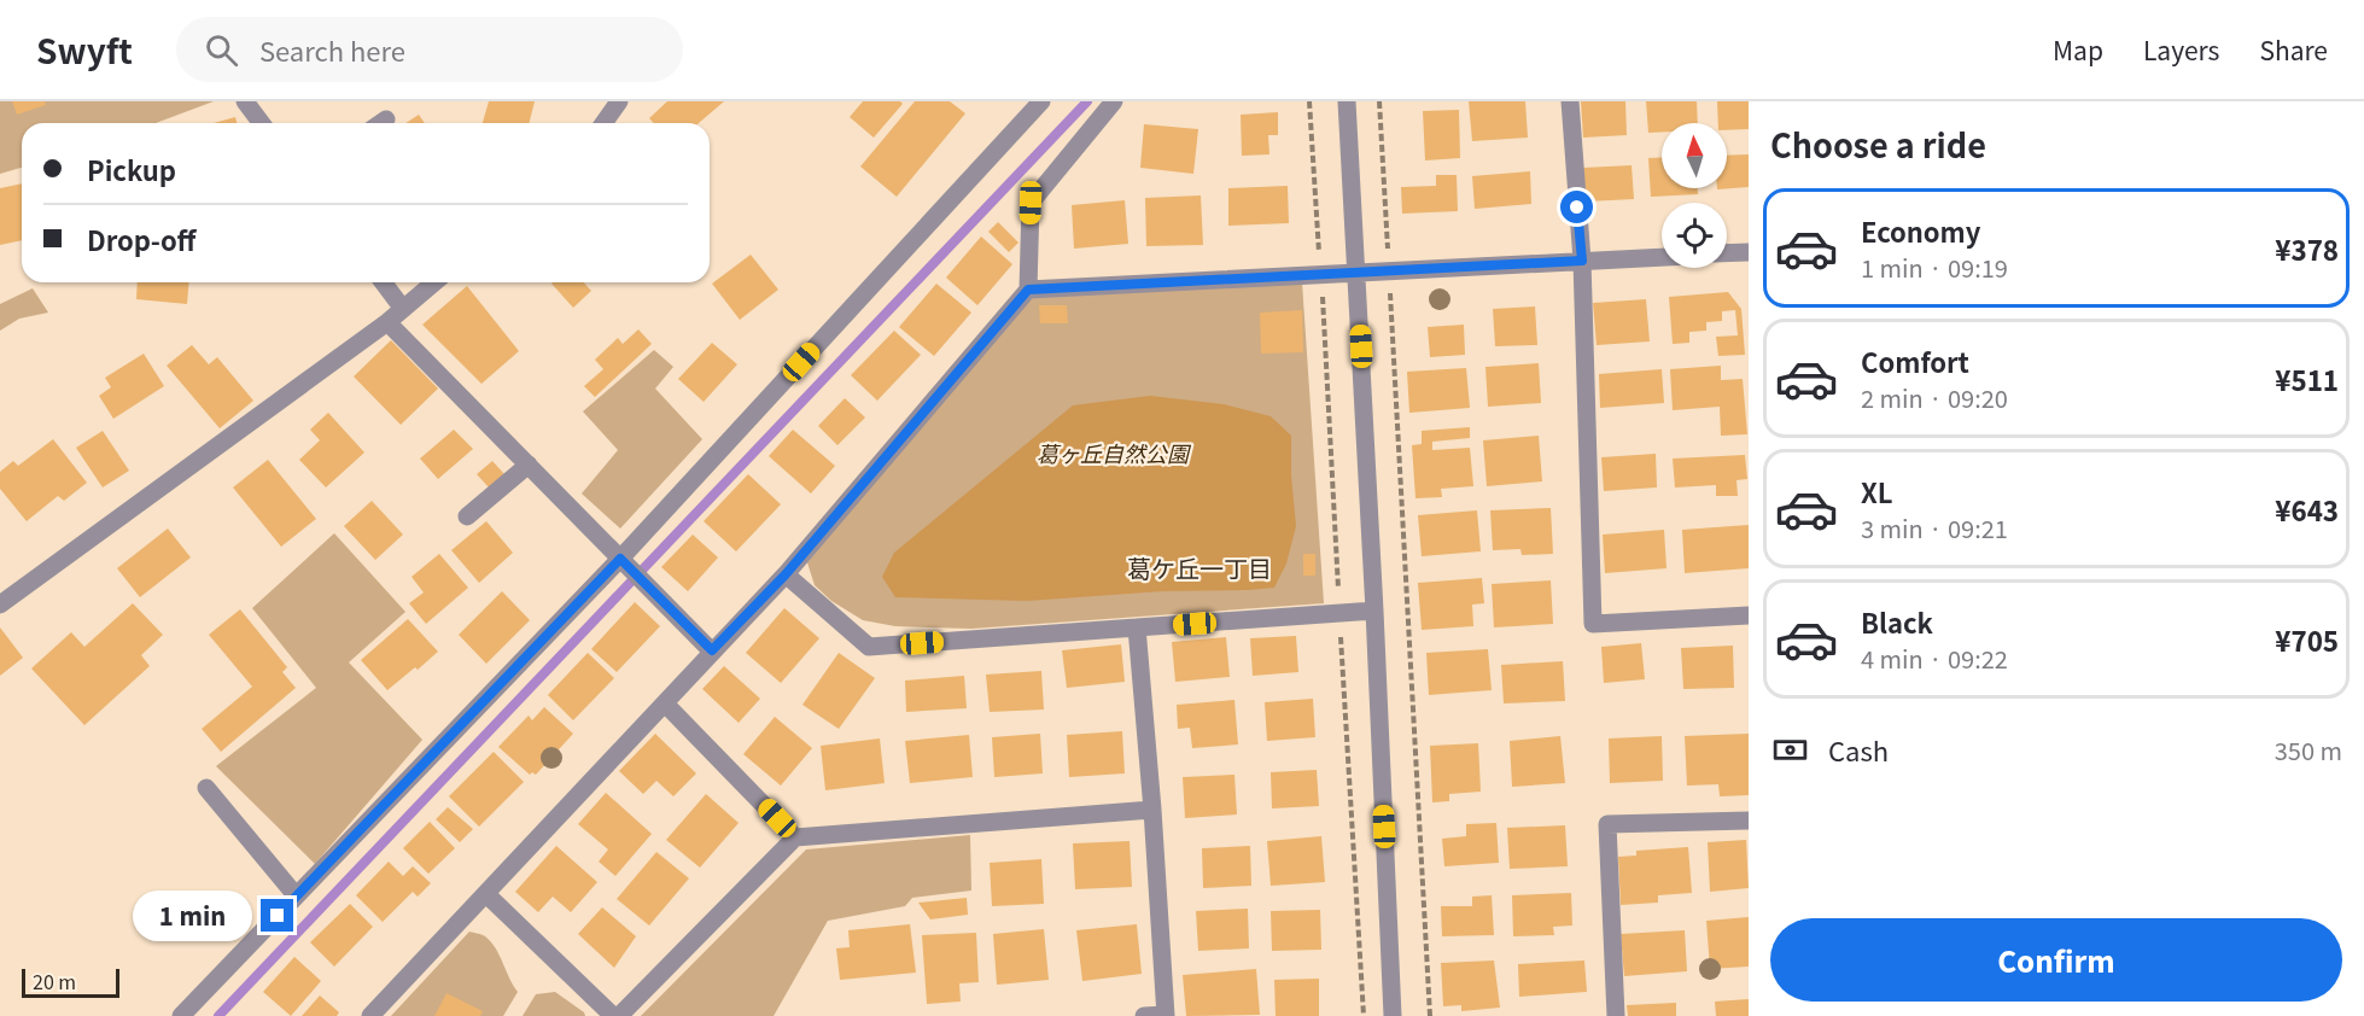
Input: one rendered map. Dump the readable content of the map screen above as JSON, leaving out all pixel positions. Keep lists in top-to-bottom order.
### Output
{
  "districts": ["葛ケ丘一丁目"],
  "parks": ["葛ヶ丘自然公園"],
  "scale_bar": "20 m",
  "north": "top",
  "page": {
    "header": "Swyft",
    "search": "Search here",
    "nav": ["Map", "Layers", "Share"],
    "heading": "Choose a ride",
    "banner": ["Pickup", "Drop-off"],
    "list": [
      {
        "name": "Economy",
        "note": "1 min · 09:19",
        "value": "¥378"
      },
      {
        "name": "Comfort",
        "note": "2 min · 09:20",
        "value": "¥511"
      },
      {
        "name": "XL",
        "note": "3 min · 09:21",
        "value": "¥643"
      },
      {
        "name": "Black",
        "note": "4 min · 09:22",
        "value": "¥705"
      }
    ],
    "pay": ["Cash", "350 m"],
    "bubble": "1 min",
    "buttons": "Confirm",
    "scale": "20 m"
  }
}
